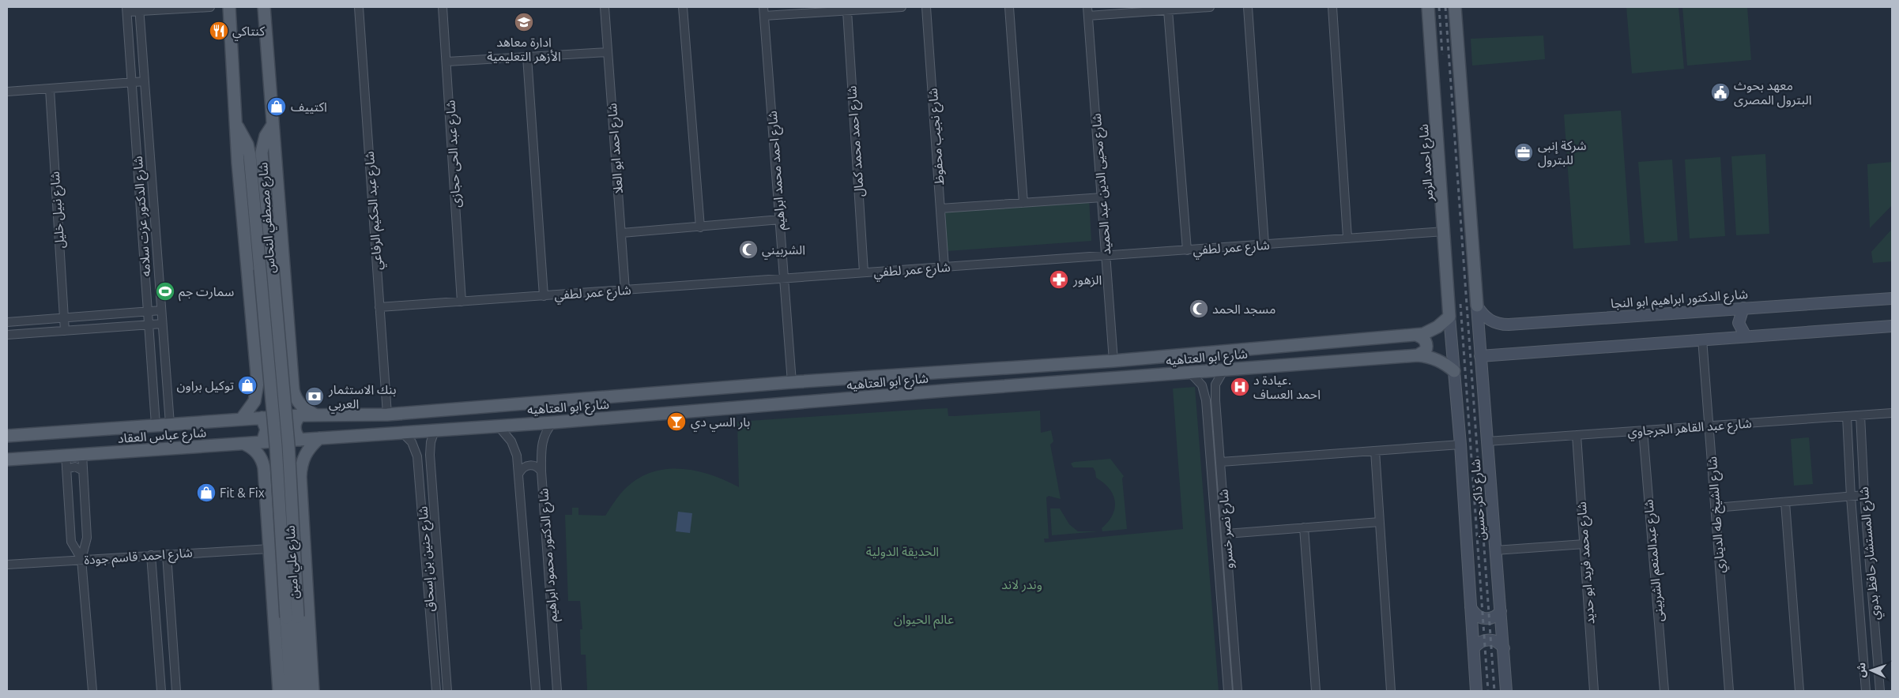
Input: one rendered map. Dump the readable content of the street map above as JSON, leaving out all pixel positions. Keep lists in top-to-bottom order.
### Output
{
  "streets": {
    "main road": [
      "شارع احمد الزمر",
      "شارع مصطفي النحاس",
      "شارع الدكتور ابراهيم ابو النجا",
      "شارع ابو العتاهيه",
      "شارع عباس العقاد",
      "شارع ذاكر حسين",
      "شارع علي امين"
    ],
    "street": [
      "شارع نجيب محفوظ",
      "شارع احمد محمد كمال",
      "شارع احمد ابو العلا",
      "شارع عبد الحى حجازى",
      "شارع احمد محمد ابراهيم",
      "شارع محيى الدين عبد الحميد",
      "شارع نبيل خليل",
      "شارع عبد الحكيم الرفاعي",
      "شارع الدكتور عزت سلامه",
      "شارع عمر لطفي",
      "شارع عبد القاهر الجرجاوي",
      "شارع الشيخ طه الديناري",
      "شارع نصر خسرو",
      "شارع المستشار حافظ بدوي",
      "شارع الدكتور محمود ابراهيم",
      "شارع احمد قاسم جودة",
      "شارع حنين بن إسحاق",
      "شارع عبدالمنعم الشربينى",
      "شارع محمد فريد ابو حديد"
    ]
  },
  "crossings": [
    ["شارع نجيب محفوظ", "شارع عمر لطفي"],
    ["شارع احمد محمد كمال", "شارع عمر لطفي"],
    ["شارع احمد ابو العلا", "شارع عمر لطفي"],
    ["شارع عبد الحى حجازى", "شارع عمر لطفي"],
    ["شارع احمد الزمر", "شارع عمر لطفي"],
    ["شارع احمد الزمر", "شارع ابو العتاهيه"],
    ["شارع احمد الزمر", "شارع ذاكر حسين"],
    ["شارع احمد محمد ابراهيم", "شارع عمر لطفي"],
    ["شارع احمد محمد ابراهيم", "شارع ابو العتاهيه"],
    ["شارع محيى الدين عبد الحميد", "شارع عمر لطفي"],
    ["شارع محيى الدين عبد الحميد", "شارع ابو العتاهيه"],
    ["شارع عبد الحكيم الرفاعي", "شارع عمر لطفي"],
    ["شارع عبد الحكيم الرفاعي", "شارع ابو العتاهيه"],
    ["شارع الدكتور عزت سلامه", "شارع عباس العقاد"],
    ["شارع مصطفي النحاس", "شارع ابو العتاهيه"],
    ["شارع مصطفي النحاس", "شارع عباس العقاد"],
    ["شارع الدكتور ابراهيم ابو النجا", "شارع ذاكر حسين"],
    ["شارع ابو العتاهيه", "شارع عباس العقاد"],
    ["شارع ابو العتاهيه", "شارع ذاكر حسين"],
    ["شارع ابو العتاهيه", "شارع نصر خسرو"],
    ["شارع ابو العتاهيه", "شارع الدكتور محمود ابراهيم"],
    ["شارع ابو العتاهيه", "شارع حنين بن إسحاق"],
    ["شارع ابو العتاهيه", "شارع علي امين"],
    ["شارع عبد القاهر الجرجاوي", "شارع ذاكر حسين"],
    ["شارع عبد القاهر الجرجاوي", "شارع الشيخ طه الديناري"],
    ["شارع عبد القاهر الجرجاوي", "شارع المستشار حافظ بدوي"],
    ["شارع عبد القاهر الجرجاوي", "شارع عبدالمنعم الشربينى"],
    ["شارع عبد القاهر الجرجاوي", "شارع محمد فريد ابو حديد"],
    ["شارع عباس العقاد", "شارع علي امين"],
    ["شارع احمد قاسم جودة", "شارع علي امين"]
  ],
  "parks": ["الحديقة الدولية", "وندر لاند", "عالم الحيوان"],
  "places": {
    "school or university": ["ادارة معاهد الأزهر التعليمية"],
    "restaurant": ["كنتاكي"],
    "public building": ["معهد بحوث البترول المصرى"],
    "shop": ["اكتييف", "توكيل براون", "Fit & Fix"],
    "office": ["شركة إنبى للبترول"],
    "mosque": ["الشربيني", "مسجد الحمد"],
    "pharmacy": ["الزهور"],
    "sports": ["سمارت جم"],
    "hospital": ["عيادة د. احمد العساف"],
    "bank": ["بنك الاستثمار العربي"],
    "bar": ["بار السي دي"]
  },
  "north": "left"
}
